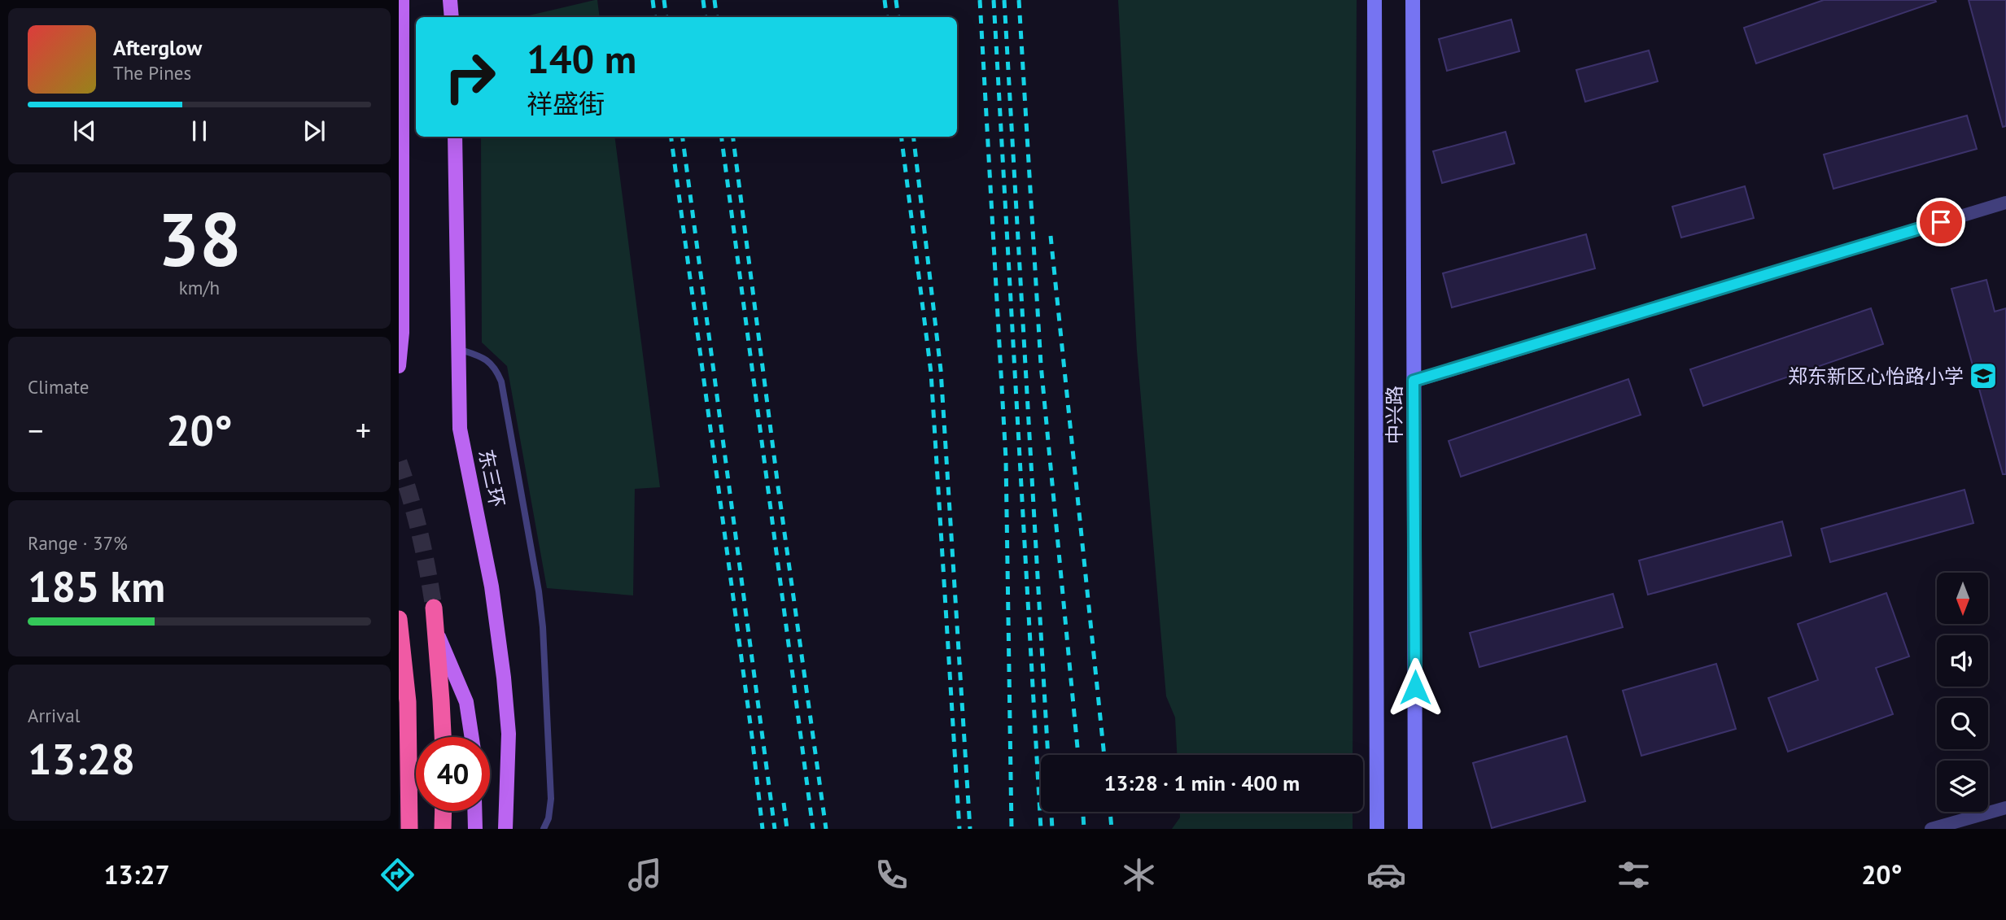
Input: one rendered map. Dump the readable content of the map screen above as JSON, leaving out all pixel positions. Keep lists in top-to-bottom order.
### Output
{
  "streets": {
    "main road": ["东三环"],
    "street": ["中兴路"]
  },
  "places": {
    "school or university": ["郑东新区心怡路小学"]
  },
  "north": "bottom",
  "page": {
    "turn": ["140 m", "祥盛街"],
    "song": ["Afterglow", "The Pines"],
    "tile": [
      ["38", "km/h"],
      "Climate",
      ["Range · 37%", "185 km"],
      ["Arrival", "13:28"]
    ],
    "heat": ["−", "20°", "+"],
    "limit": "40",
    "trip": "13:28 · 1 min · 400 m",
    "tabs": ["13:27", "20°"]
  }
}
